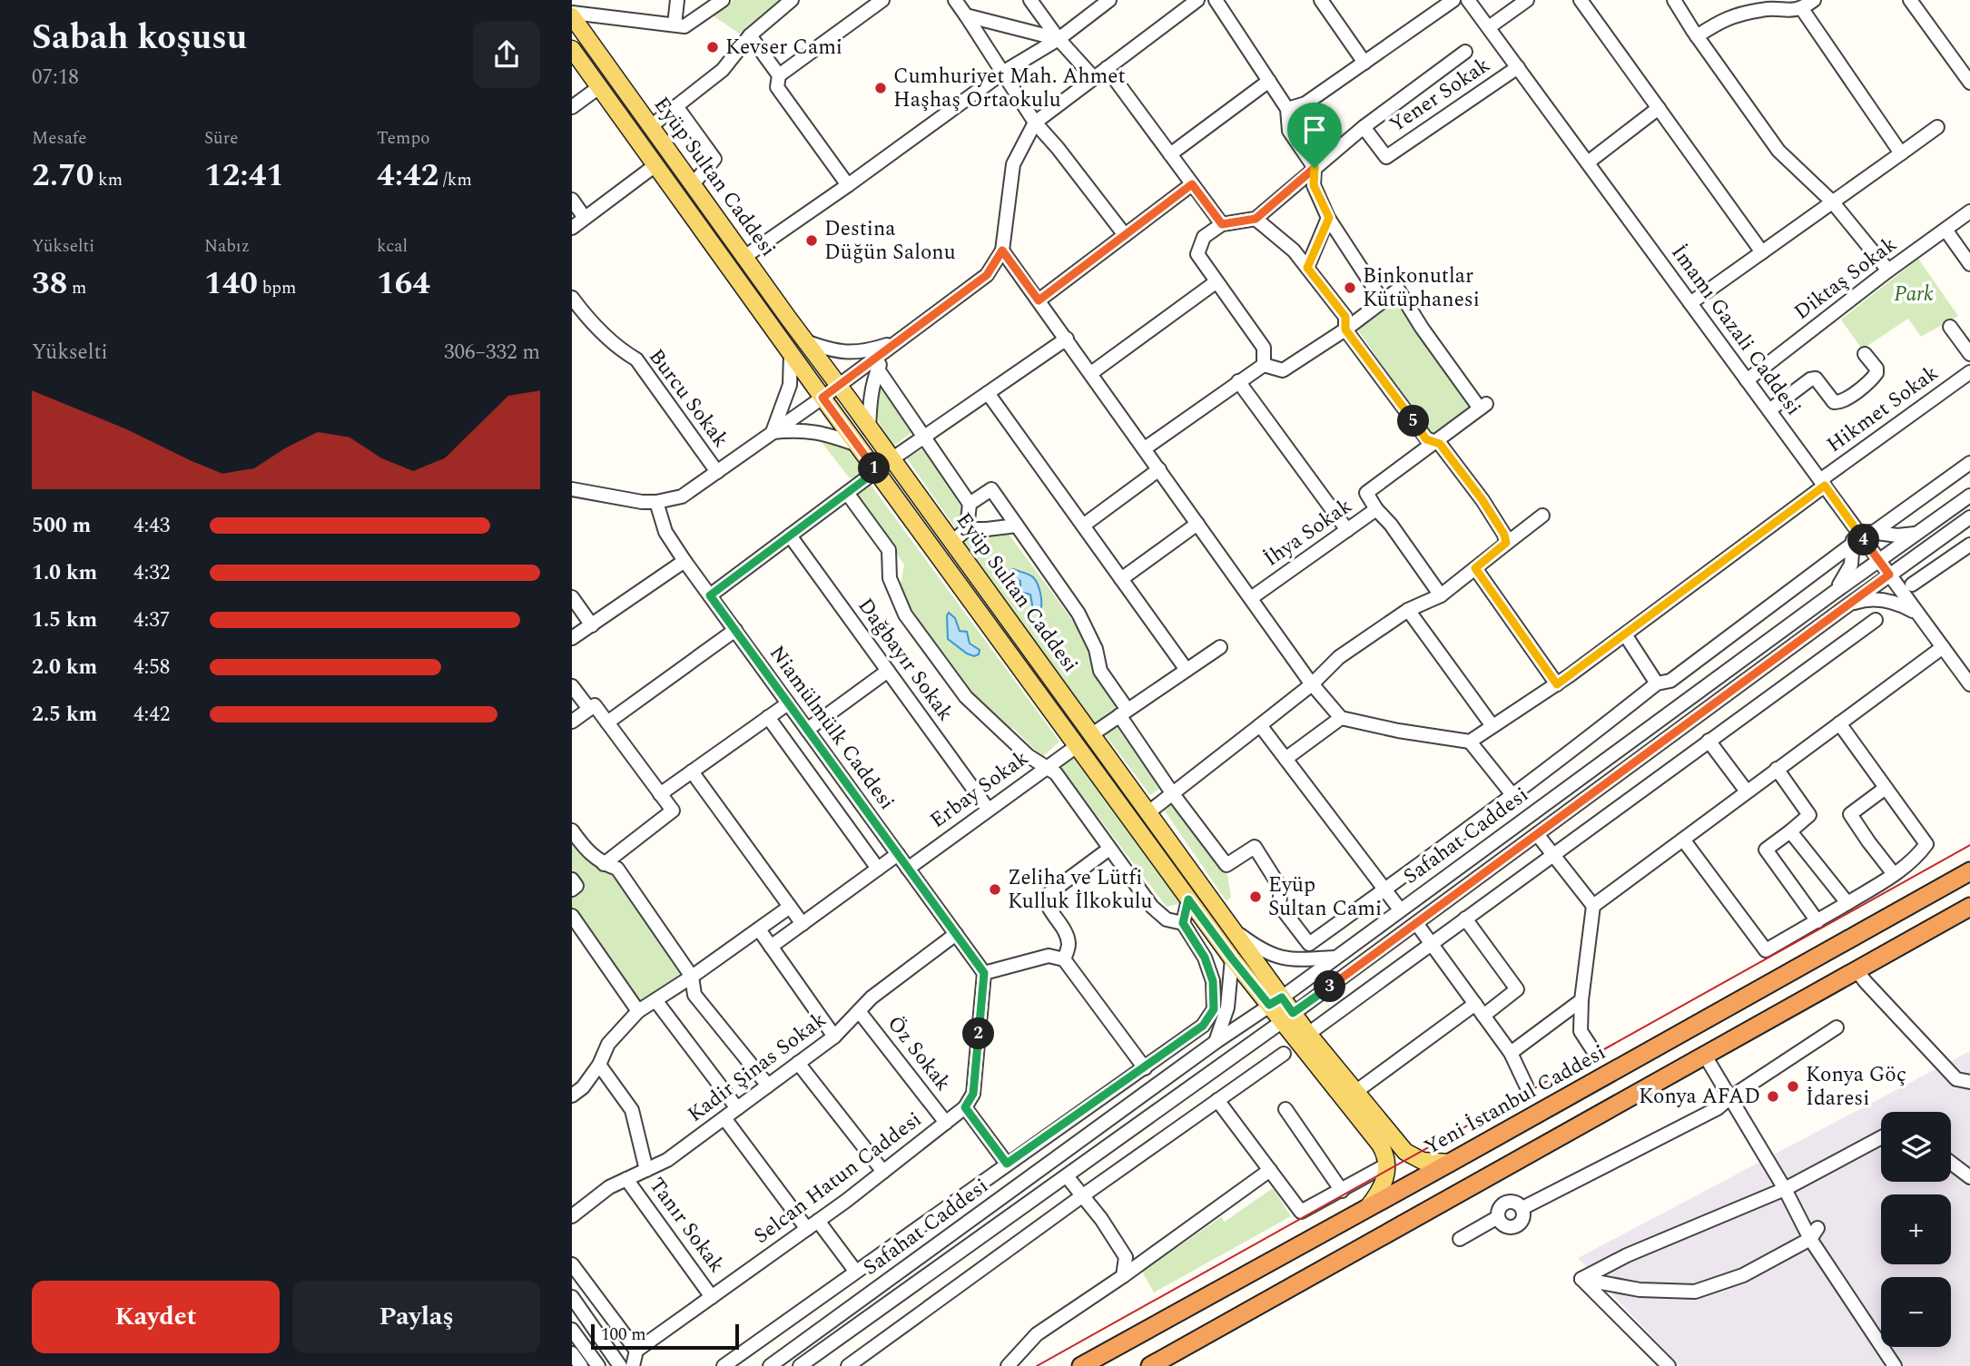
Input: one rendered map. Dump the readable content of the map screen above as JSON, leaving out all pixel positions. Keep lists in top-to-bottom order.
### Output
{
  "streets": {
    "highway": ["Yeni İstanbul Caddesi"],
    "main road": ["Eyüp Sultan Caddesi"],
    "street": [
      "Yener Sokak",
      "Diktaş Sokak",
      "İmamı Gazali Caddesi",
      "Burcu Sokak",
      "Hikmet Sokak",
      "İhya Sokak",
      "Dağbayır Sokak",
      "Niamülmülk Caddesi",
      "Erbay Sokak",
      "Safahat Caddesi",
      "Öz Sokak",
      "Kadir Şinas Sokak",
      "Selcan Hatun Caddesi",
      "Tanır Sokak"
    ]
  },
  "crossings": [
    ["Yener Sokak", "İmamı Gazali Caddesi"],
    ["Eyüp Sultan Caddesi", "Erbay Sokak"],
    ["Eyüp Sultan Caddesi", "Safahat Caddesi"],
    ["Eyüp Sultan Caddesi", "Yeni İstanbul Caddesi"],
    ["Diktaş Sokak", "İmamı Gazali Caddesi"],
    ["İmamı Gazali Caddesi", "Hikmet Sokak"],
    ["İmamı Gazali Caddesi", "Safahat Caddesi"],
    ["Dağbayır Sokak", "Erbay Sokak"],
    ["Niamülmülk Caddesi", "Erbay Sokak"],
    ["Niamülmülk Caddesi", "Kadir Şinas Sokak"],
    ["Öz Sokak", "Kadir Şinas Sokak"],
    ["Öz Sokak", "Selcan Hatun Caddesi"],
    ["Kadir Şinas Sokak", "Tanır Sokak"],
    ["Selcan Hatun Caddesi", "Tanır Sokak"]
  ],
  "parks": ["Park"],
  "places": [
    "Kevser Cami",
    "Cumhuriyet Mah. Ahmet Haşhaş Ortaokulu",
    "Destina Düğün Salonu",
    "Binkonutlar Kütüphanesi",
    "Zeliha ve Lütfi Kulluk İlkokulu",
    "Eyüp Sultan Cami",
    "Konya Göç İdaresi",
    "Konya AFAD"
  ],
  "scale_bar": "100 m",
  "page": {
    "heading": ["Sabah koşusu", "07:18"],
    "stats": [
      ["Mesafe", "2.70 km"],
      ["Süre", "12:41"],
      ["Tempo", "4:42 /km"],
      ["Yükselti", "38 m"],
      ["Nabız", "140 bpm"],
      ["kcal", "164"]
    ],
    "chart": ["Yükselti", "306–332 m"],
    "pins": [
      "5",
      "1",
      "4",
      "3",
      "2"
    ],
    "list": [
      {
        "name": "500 m",
        "note": "4:43"
      },
      {
        "name": "1.0 km",
        "note": "4:32"
      },
      {
        "name": "1.5 km",
        "note": "4:37"
      },
      {
        "name": "2.0 km",
        "note": "4:58"
      },
      {
        "name": "2.5 km",
        "note": "4:42"
      }
    ],
    "map_buttons": ["+", "−"],
    "buttons": ["Kaydet", "Paylaş"],
    "scale": "100 m"
  }
}
